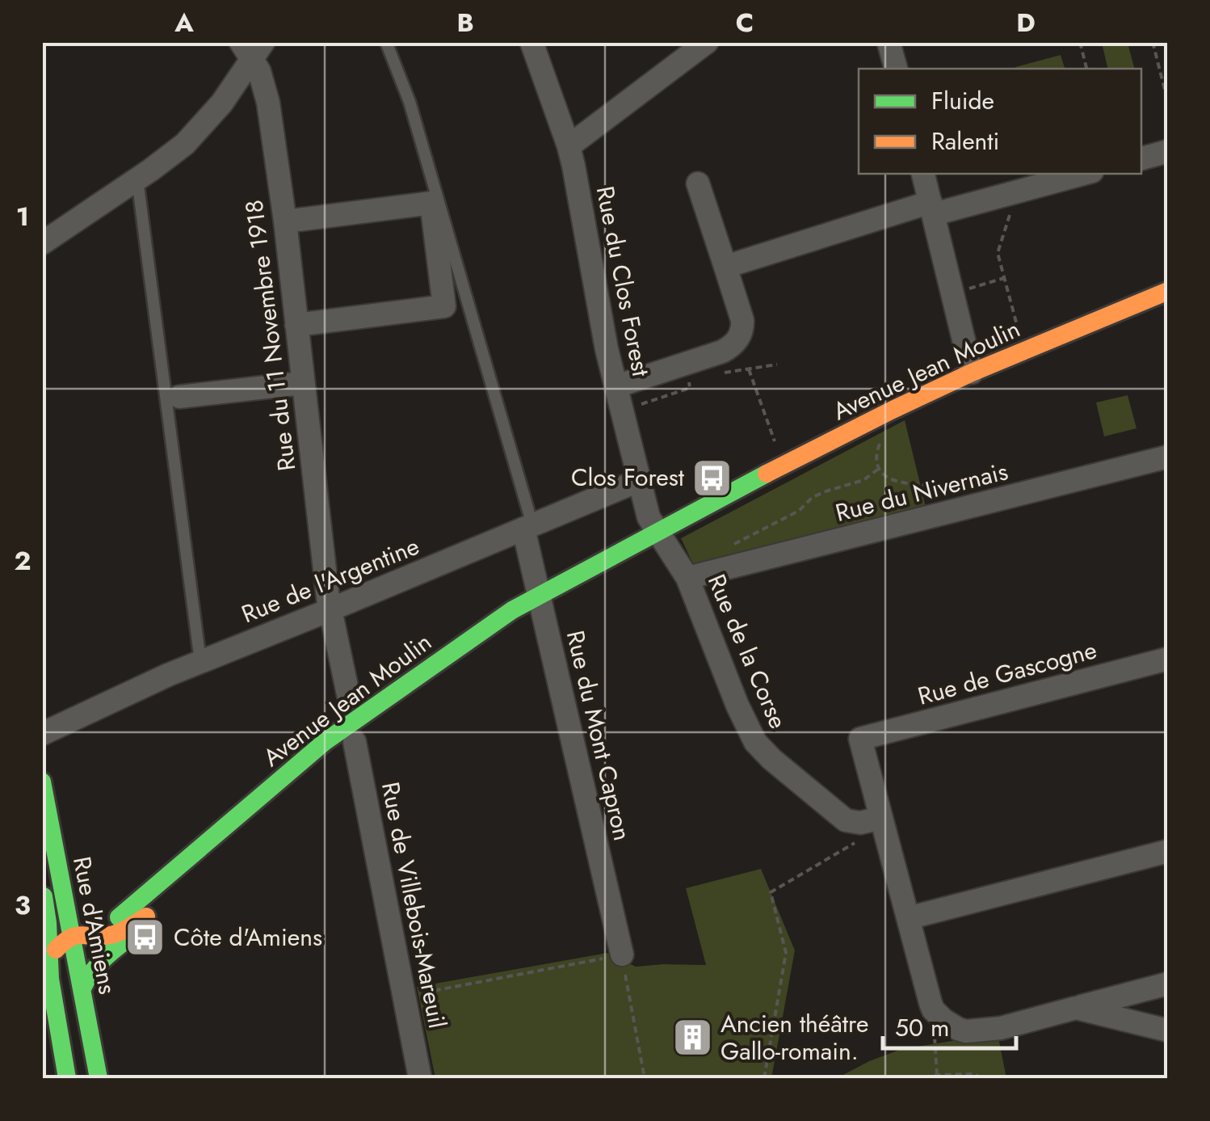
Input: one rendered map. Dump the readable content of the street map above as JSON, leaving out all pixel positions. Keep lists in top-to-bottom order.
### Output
{
  "streets": {
    "street": [
      "Rue du Clos Forest",
      "Rue du 11 Novembre 1918",
      "Avenue Jean Moulin",
      "Rue du Nivernais",
      "Rue de l'Argentine",
      "Rue de la Corse",
      "Rue de Gascogne",
      "Rue du Mont Capron",
      "Rue de Villebois-Mareuil",
      "Rue d'Amiens"
    ]
  },
  "crossings": [
    ["Rue du Clos Forest", "Avenue Jean Moulin"],
    ["Rue du Clos Forest", "Rue de l'Argentine"],
    ["Rue du Clos Forest", "Rue de la Corse"],
    ["Rue du 11 Novembre 1918", "Rue de l'Argentine"],
    ["Avenue Jean Moulin", "Rue de la Corse"],
    ["Avenue Jean Moulin", "Rue du Mont Capron"],
    ["Avenue Jean Moulin", "Rue de Villebois-Mareuil"],
    ["Rue du Nivernais", "Rue de la Corse"],
    ["Rue de l'Argentine", "Rue du Mont Capron"],
    ["Rue de la Corse", "Rue de Gascogne"]
  ],
  "places": {
    "bus stop": ["Clos Forest", "Côte d'Amiens"],
    "building": ["Ancien théâtre Gallo-romain."]
  },
  "legend": ["Fluide", "Ralenti"],
  "scale_bar": "50 m",
  "grid": {
    "columns": [
      "A",
      "B",
      "C",
      "D"
    ],
    "rows": ["1", "2", "3"]
  }
}
